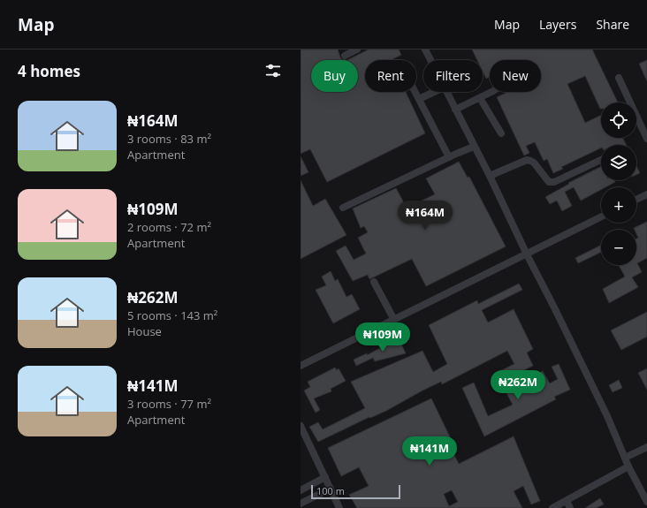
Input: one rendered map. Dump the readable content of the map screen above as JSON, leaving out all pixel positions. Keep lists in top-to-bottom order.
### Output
{
  "scale_bar": "100 m",
  "page": {
    "header": "Map",
    "nav": ["Map", "Layers", "Share"],
    "heading": "4 homes",
    "chip": [
      "Buy",
      "Rent",
      "Filters",
      "New"
    ],
    "list": [
      {
        "name": "₦164M",
        "note": "3 rooms · 83 m² · Apartment"
      },
      {
        "name": "₦109M",
        "note": "2 rooms · 72 m² · Apartment"
      },
      {
        "name": "₦262M",
        "note": "5 rooms · 143 m² · House"
      },
      {
        "name": "₦141M",
        "note": "3 rooms · 77 m² · Apartment"
      }
    ],
    "map_buttons": ["+", "−"],
    "price": [
      "₦164M",
      "₦109M",
      "₦262M",
      "₦141M"
    ],
    "scale": "100 m"
  }
}
